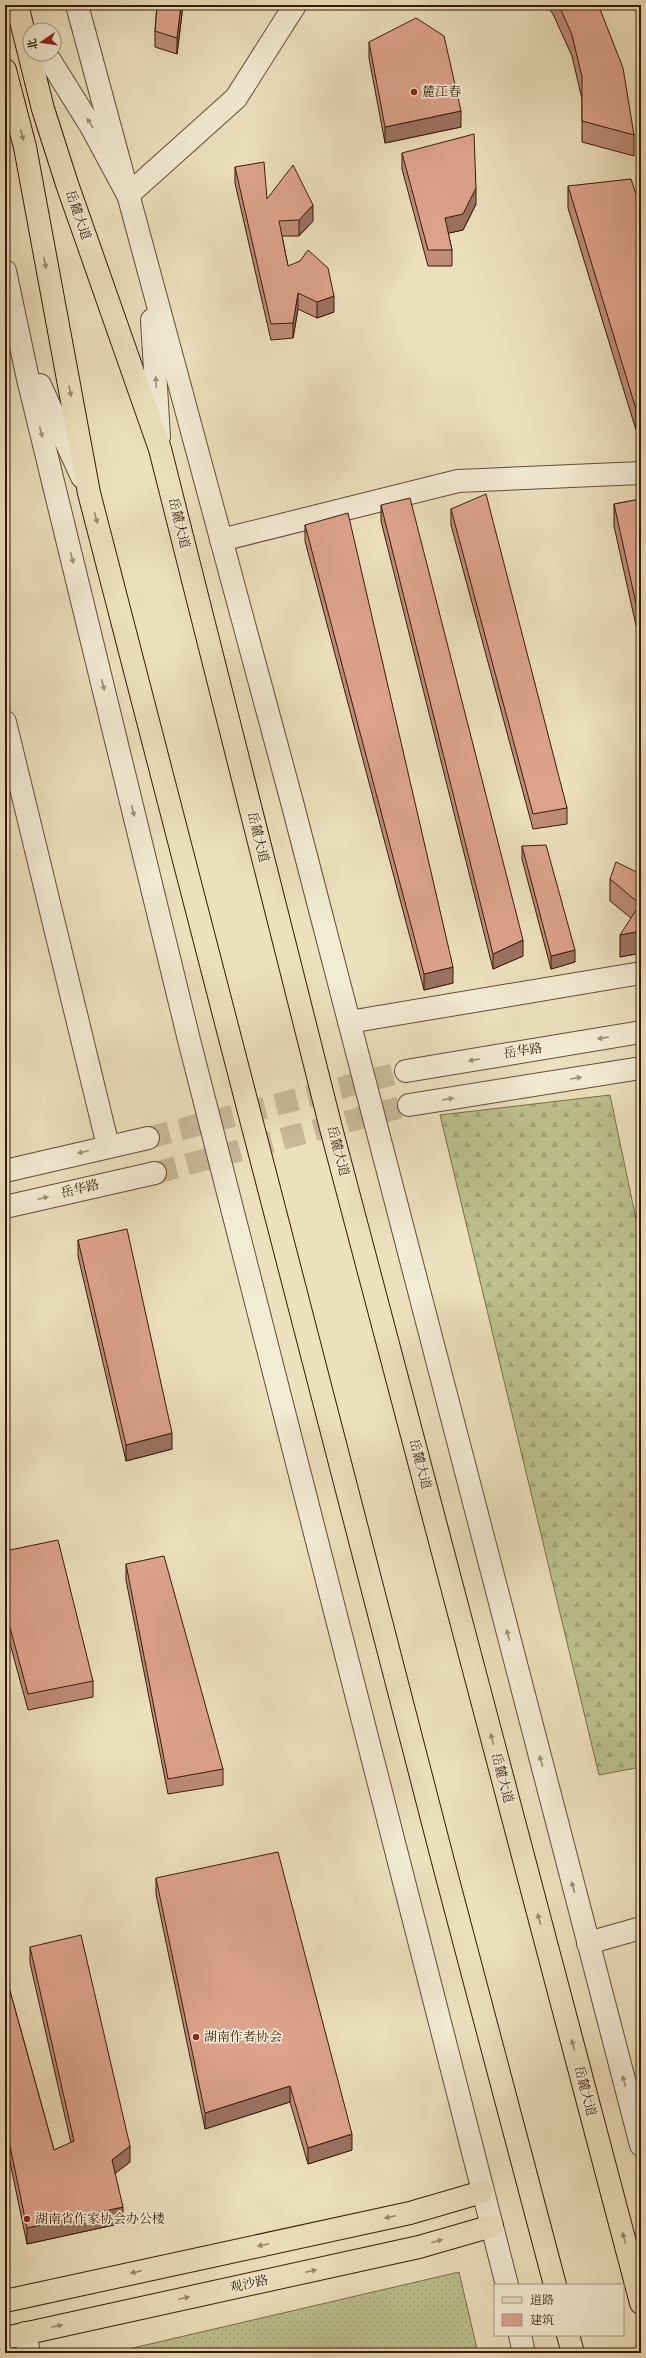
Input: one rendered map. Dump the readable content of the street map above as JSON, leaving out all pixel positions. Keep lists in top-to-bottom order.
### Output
{
  "streets": {
    "main road": ["岳麓大道", "观沙路"],
    "street": ["岳华路"]
  },
  "places": ["麓江春", "湖南作者协会", "湖南省作家协会办公楼"],
  "legend": ["道路", "建筑"],
  "north": "left"
}
